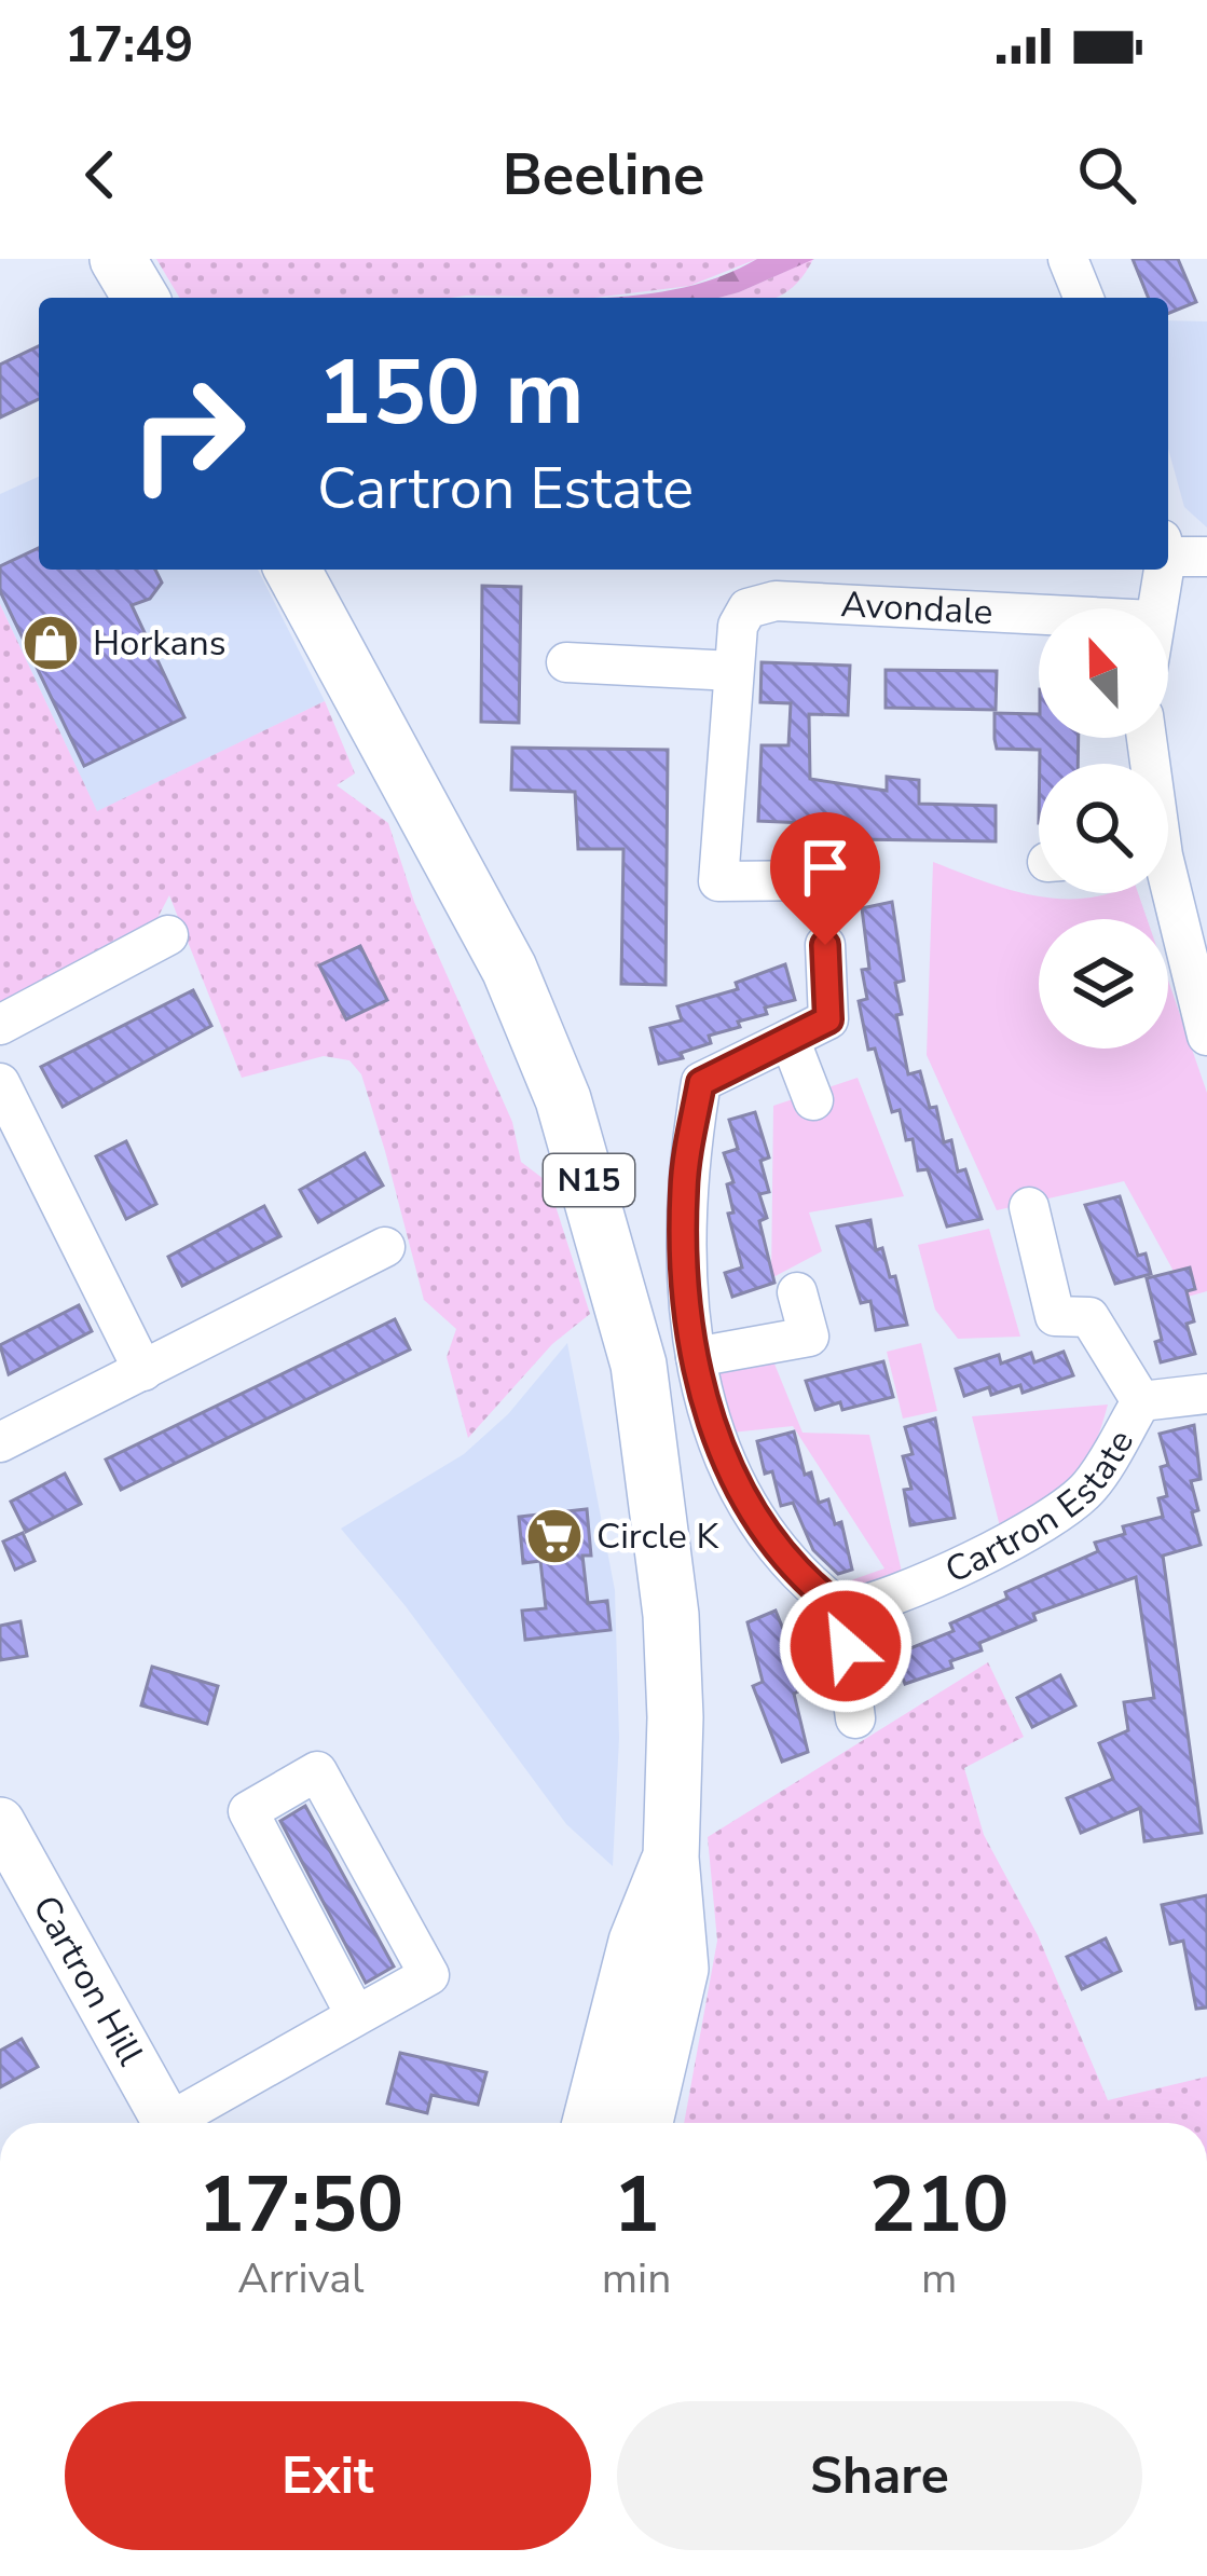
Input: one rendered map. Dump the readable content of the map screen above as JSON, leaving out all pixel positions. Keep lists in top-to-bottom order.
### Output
{
  "streets": {
    "highway": ["N15"],
    "main road": ["Cartron Hill"],
    "street": ["Avondale", "Cartron Estate"]
  },
  "places": {
    "shop": ["Horkans"],
    "supermarket": ["Circle K"]
  },
  "north": "top",
  "page": {
    "status": "17:49",
    "header": "Beeline",
    "turn": ["150 m", "Cartron Estate"],
    "eta": [
      "17:50",
      "Arrival",
      "1",
      "min",
      "210",
      "m"
    ],
    "buttons": ["Exit", "Share"]
  }
}
